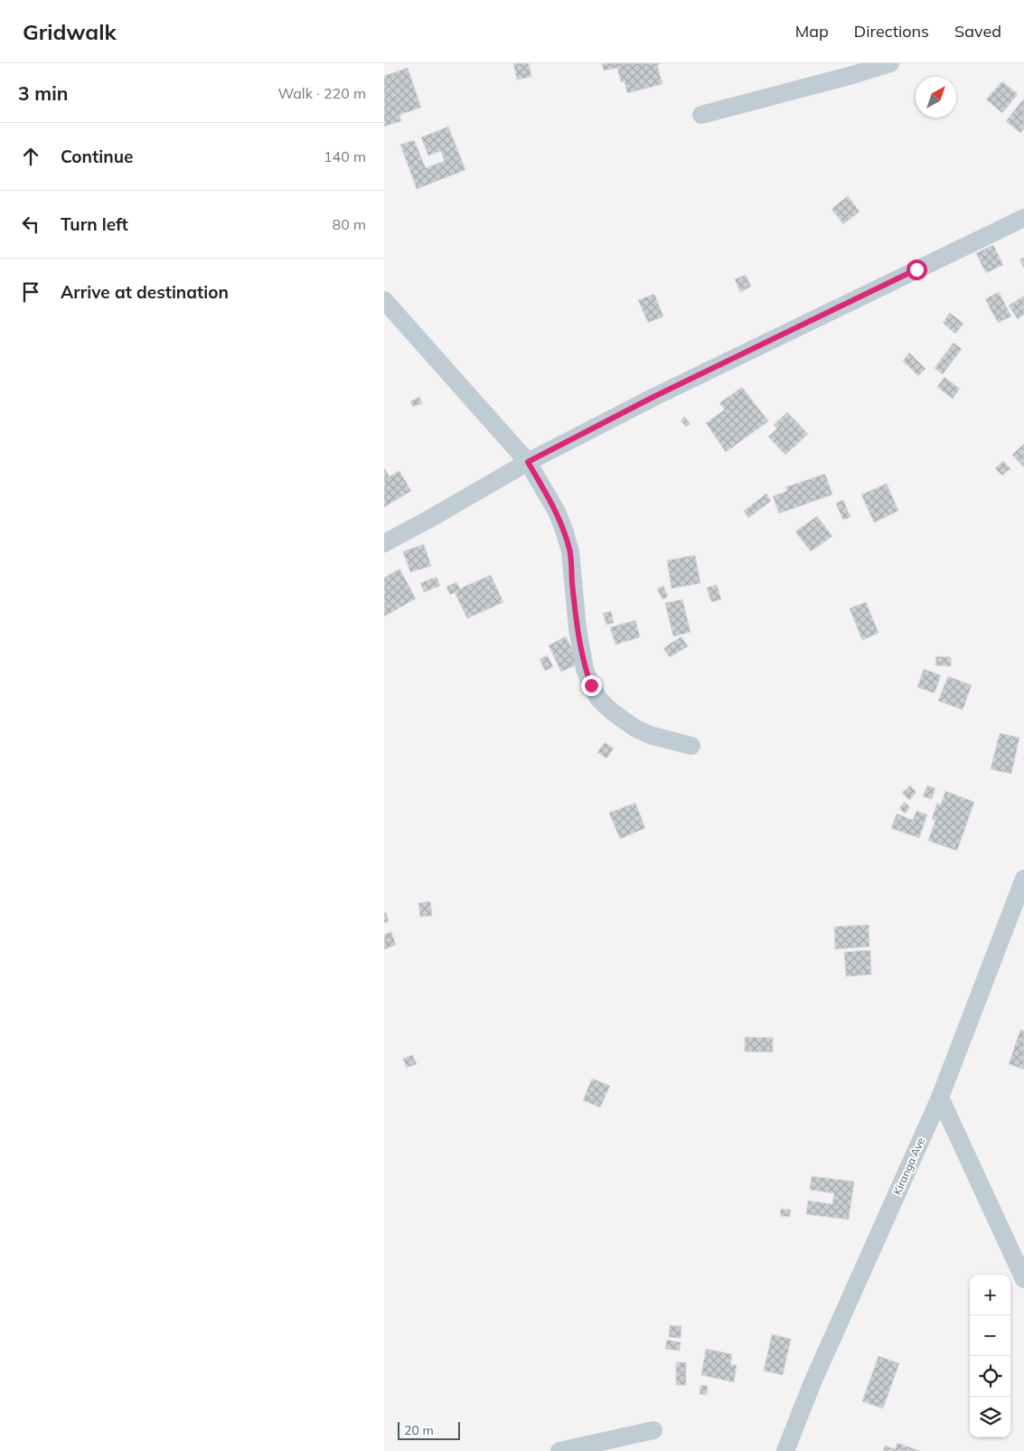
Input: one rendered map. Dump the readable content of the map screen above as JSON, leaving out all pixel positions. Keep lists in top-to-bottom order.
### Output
{
  "streets": {
    "street": ["Kiranga Ave"]
  },
  "scale_bar": "20 m",
  "north": "top right",
  "page": {
    "header": "Gridwalk",
    "nav": ["Map", "Directions", "Saved"],
    "heading": ["3 min", "Walk · 220 m"],
    "list": [
      ["Continue", "140 m"],
      ["Turn left", "80 m"],
      "Arrive at destination"
    ],
    "map_buttons": ["+", "−"],
    "scale": "20 m"
  }
}
